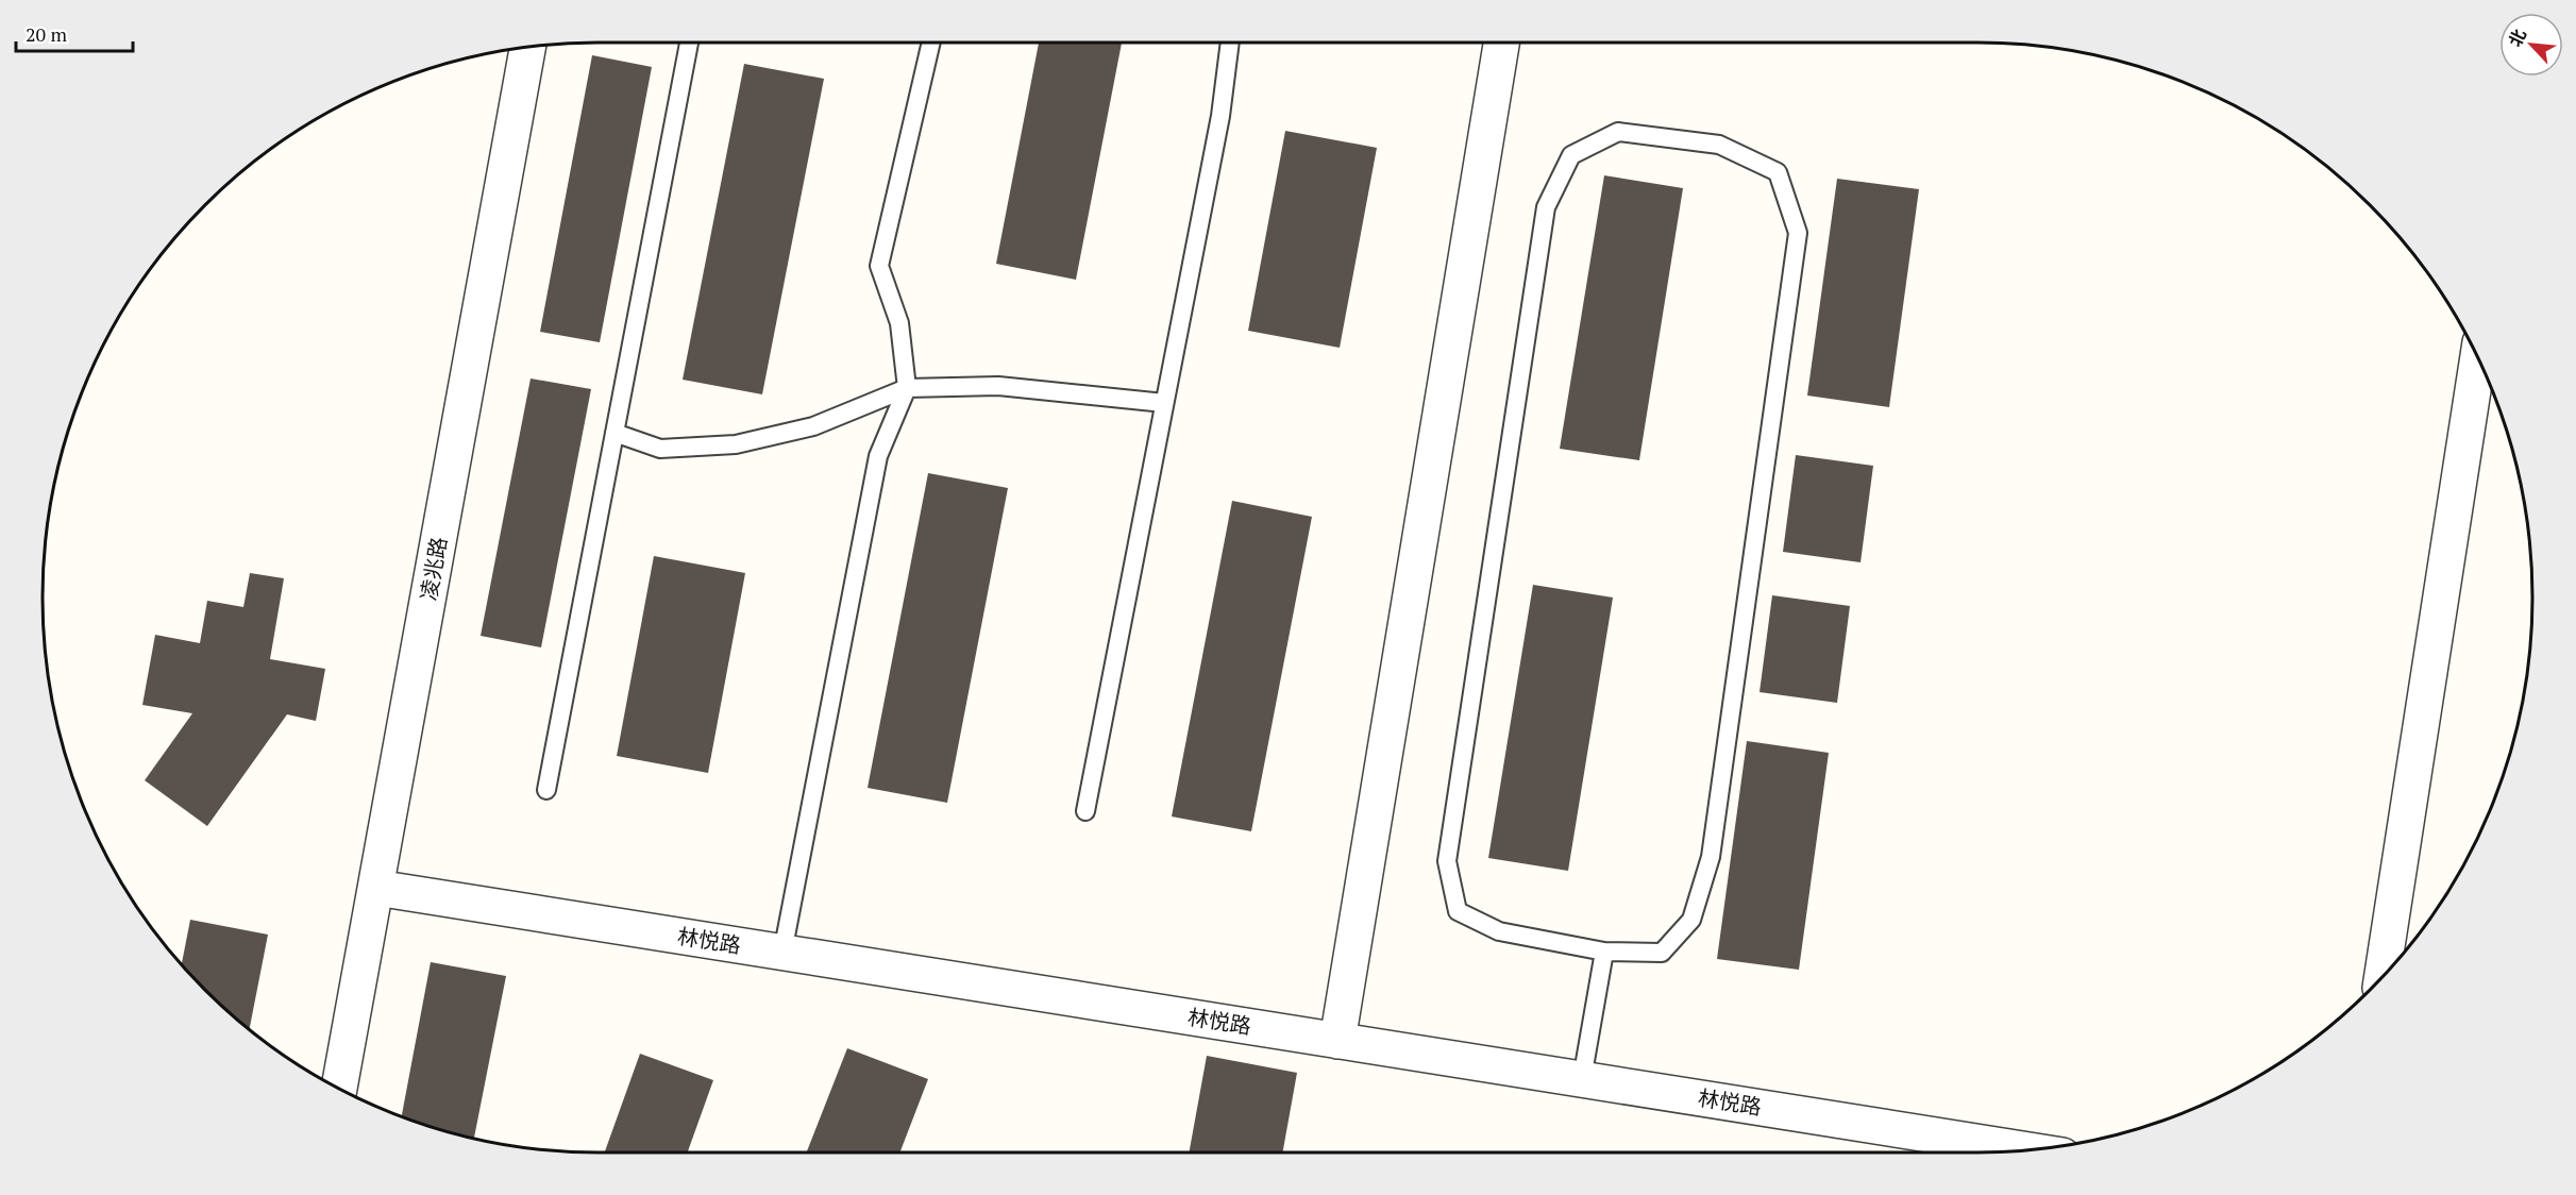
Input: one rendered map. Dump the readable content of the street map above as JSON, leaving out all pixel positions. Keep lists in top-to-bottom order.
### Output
{
  "streets": {
    "street": ["凌兆路", "林悦路"]
  },
  "crossings": [
    ["凌兆路", "林悦路"]
  ],
  "scale_bar": "20 m",
  "north": "top left"
}
